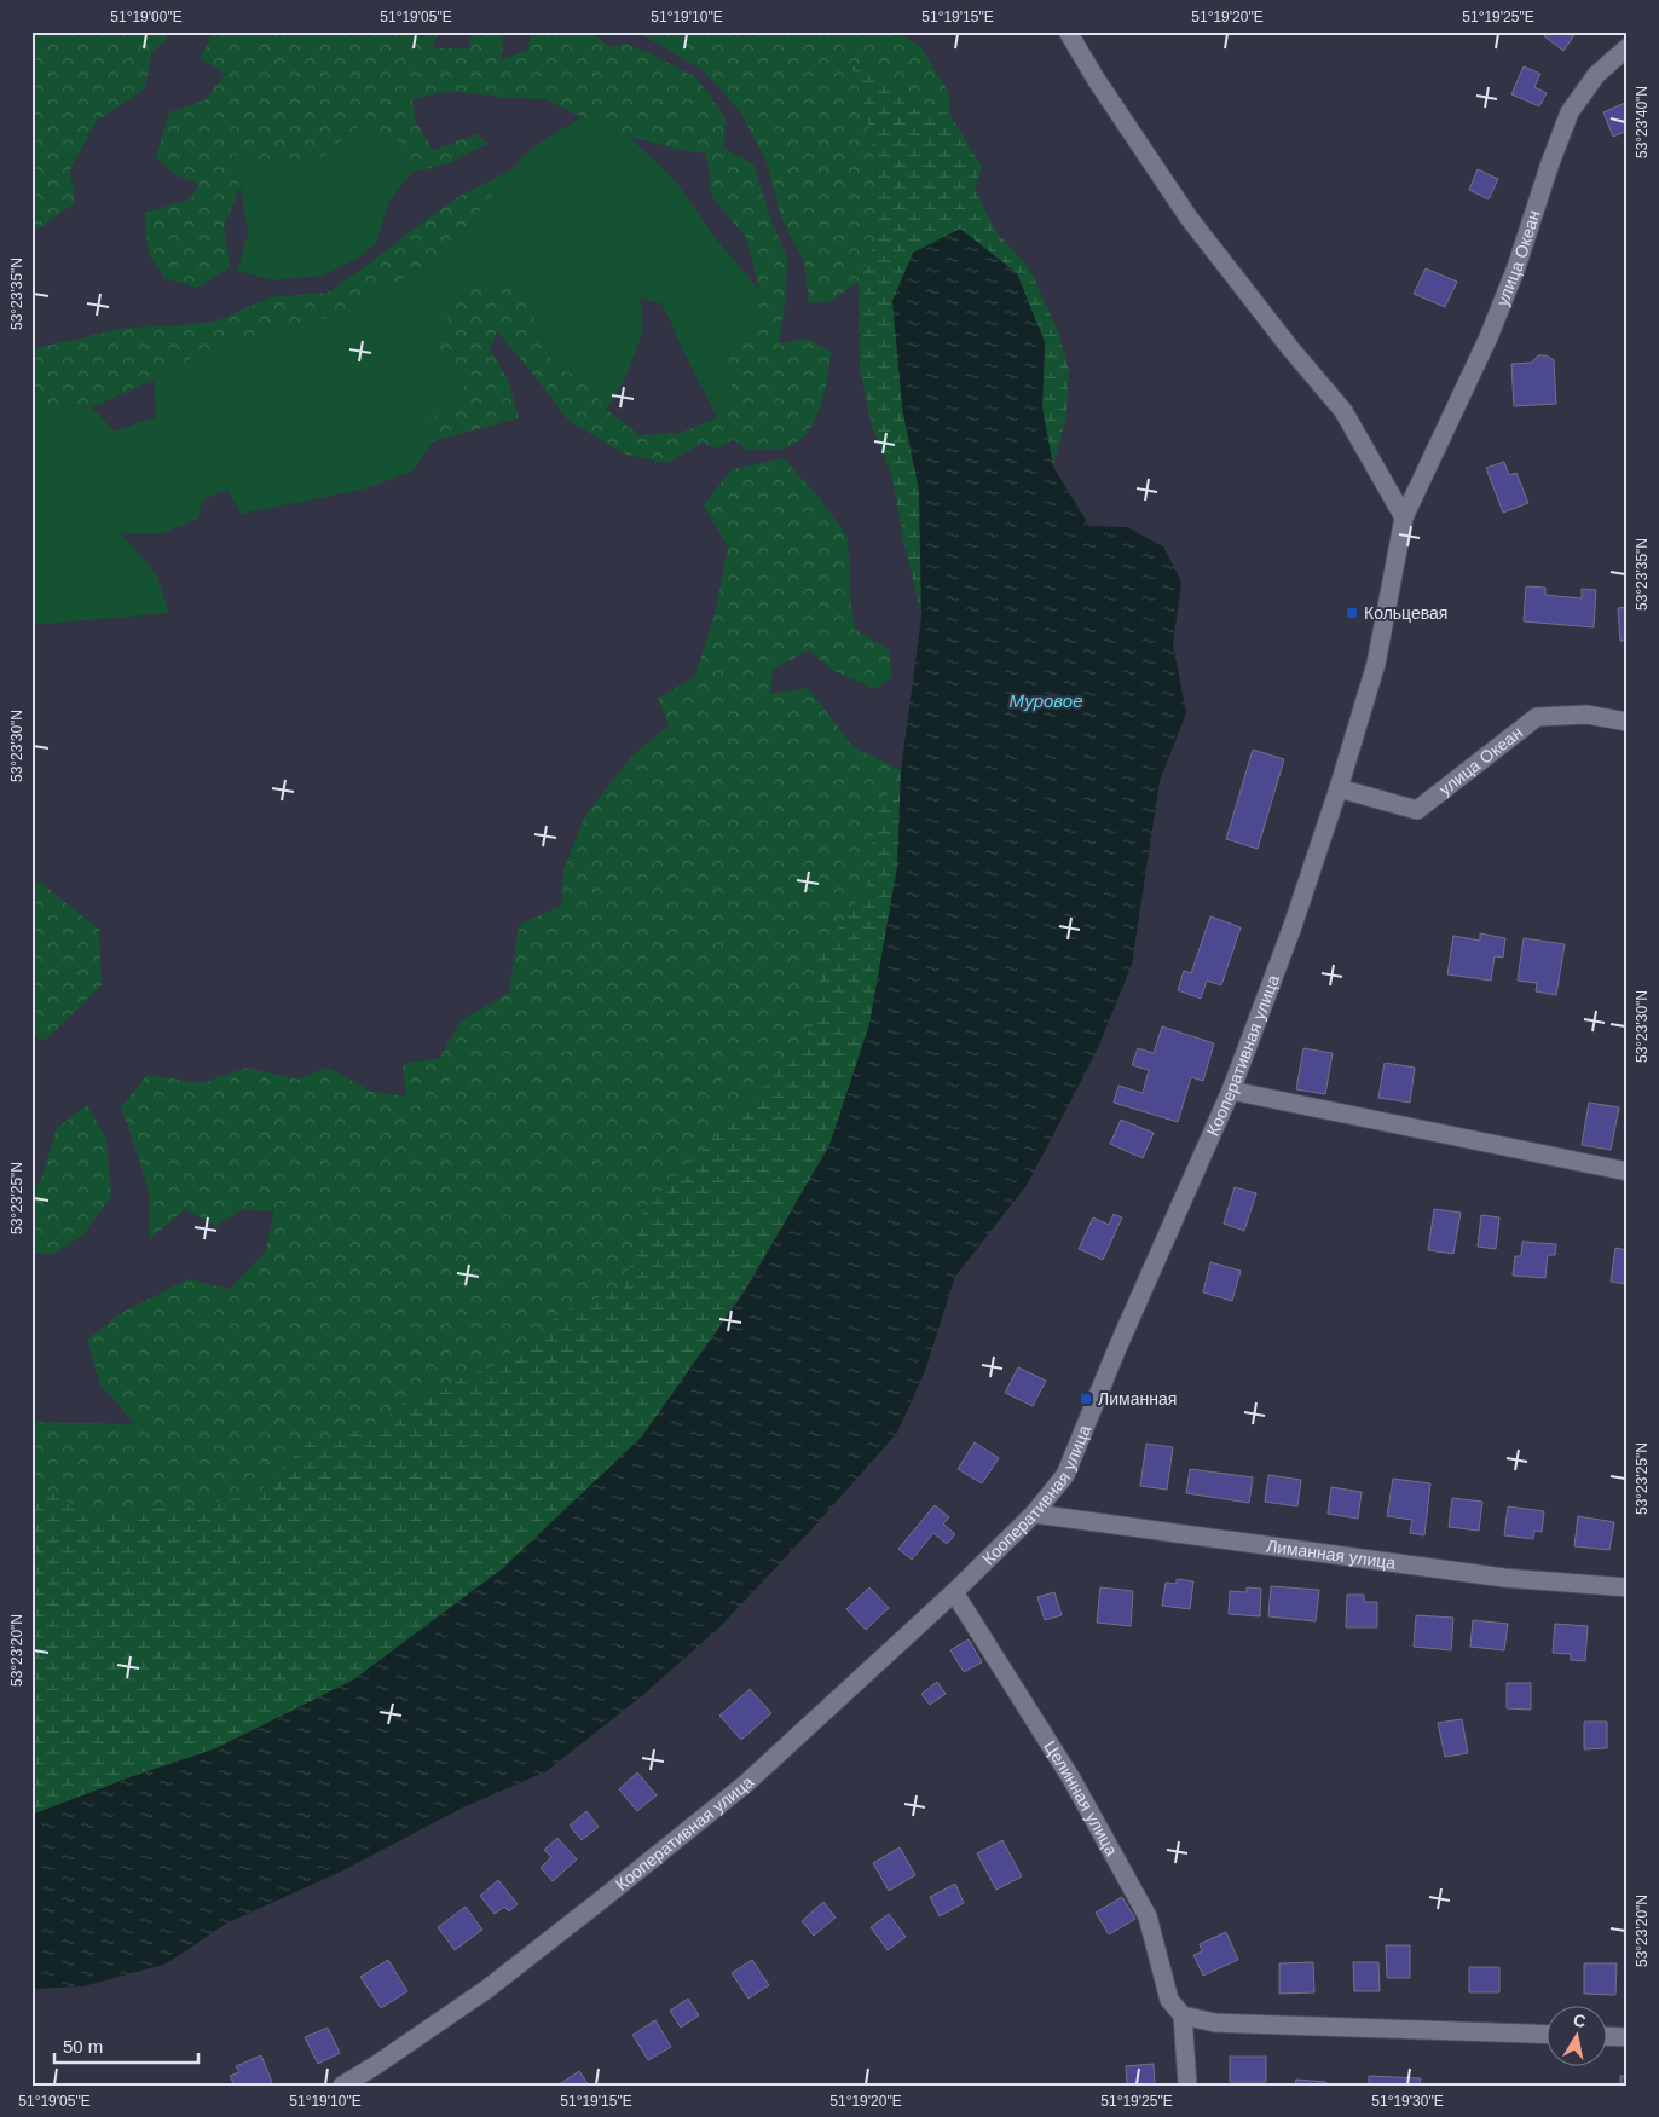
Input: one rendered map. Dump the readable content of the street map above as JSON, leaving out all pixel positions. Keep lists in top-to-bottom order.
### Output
{
  "streets": {
    "street": [
      "улица Океан",
      "Кооперативная улица",
      "Лиманная улица",
      "Целинная улица"
    ]
  },
  "crossings": [
    ["улица Океан", "Кооперативная улица"],
    ["Кооперативная улица", "Лиманная улица"],
    ["Кооперативная улица", "Целинная улица"]
  ],
  "water": ["Муровое"],
  "places": {
    "transit": ["Кольцевая", "Лиманная"]
  },
  "scale_bar": "50 m",
  "north": "top",
  "coordinates": [
    "51°19'00\"E",
    "51°19'05\"E",
    "51°19'10\"E",
    "51°19'15\"E",
    "51°19'20\"E",
    "51°19'25\"E",
    "53°23'40\"N",
    "53°23'35\"N",
    "53°23'30\"N",
    "53°23'25\"N",
    "53°23'20\"N",
    "51°19'30\"E"
  ]
}
